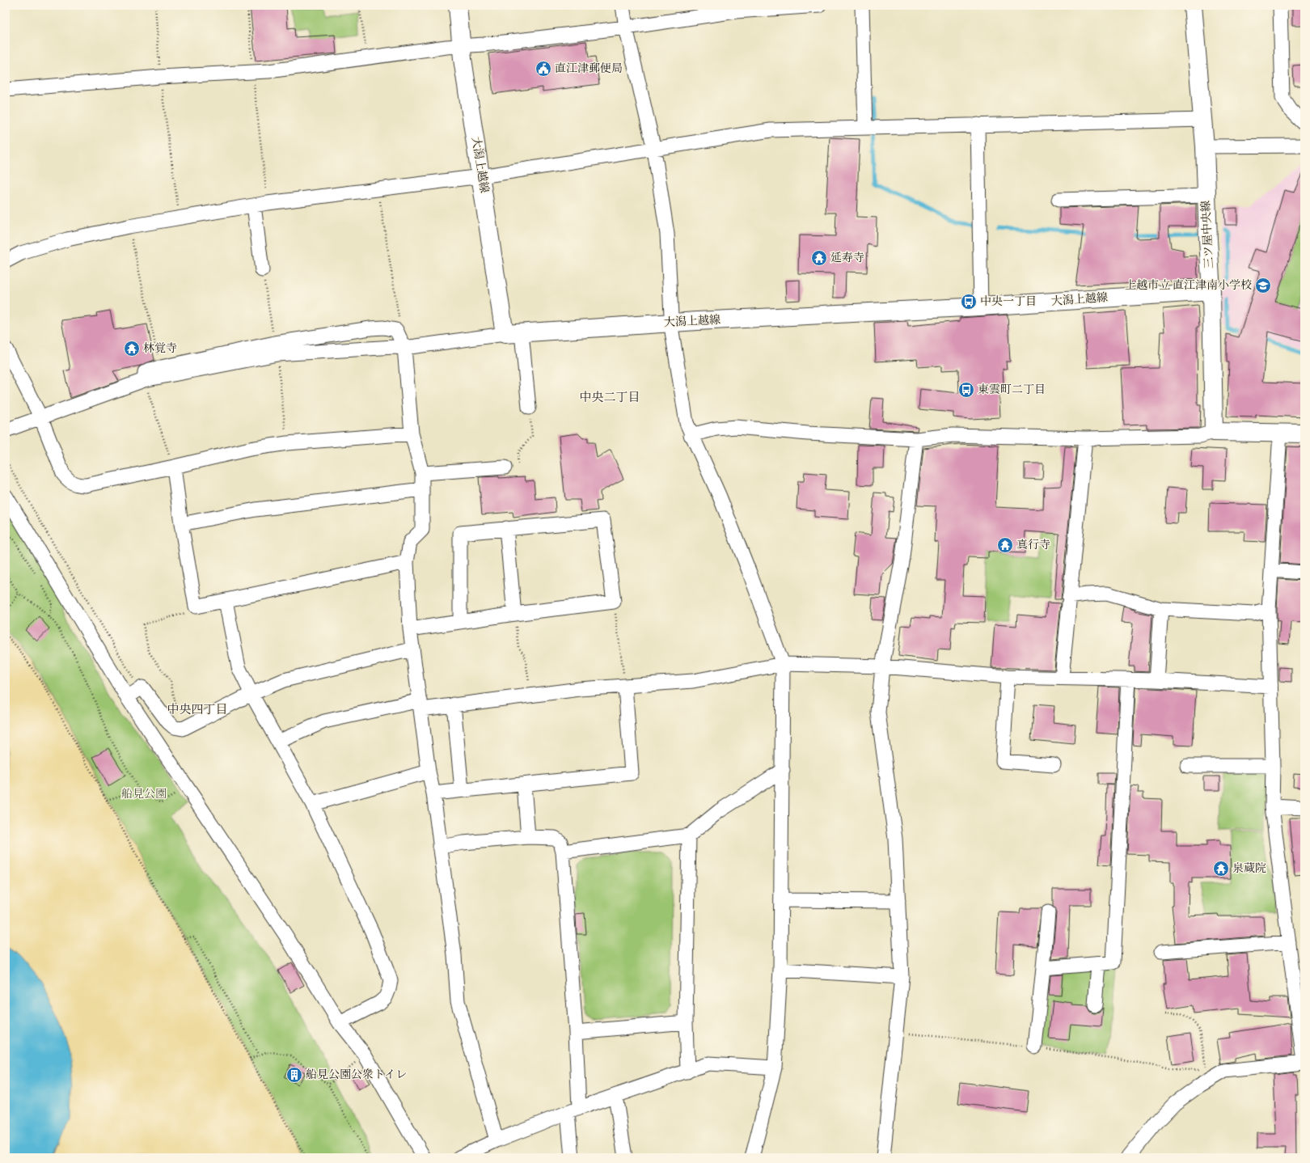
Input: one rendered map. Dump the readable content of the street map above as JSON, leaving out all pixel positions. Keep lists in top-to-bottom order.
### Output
{
  "streets": {
    "main road": ["大潟上越線", "三ツ屋中央線"]
  },
  "crossings": [
    ["大潟上越線", "三ツ屋中央線"]
  ],
  "districts": ["中央二丁目", "中央四丁目"],
  "parks": ["船見公園"],
  "places": {
    "public building": ["直江津郵便局"],
    "temple": [
      "延寿寺",
      "林覚寺",
      "真行寺",
      "泉蔵院"
    ],
    "school or university": ["上越市立 直江津南小学校"],
    "bus stop": ["中央一丁目", "東雲町二丁目"],
    "building": ["船見公園公衆トイレ"]
  }
}
